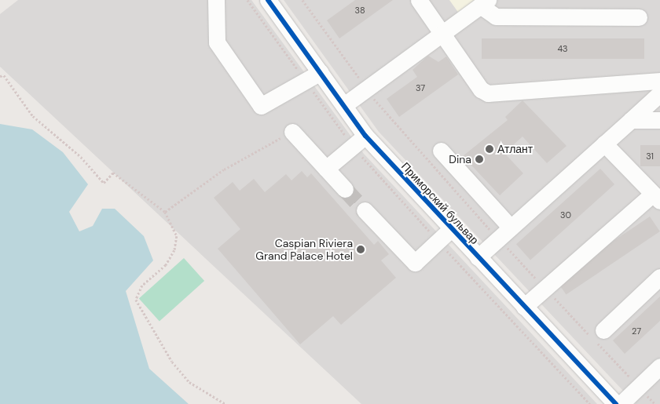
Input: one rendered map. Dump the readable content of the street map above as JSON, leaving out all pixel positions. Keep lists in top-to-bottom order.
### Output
{
  "streets": {
    "street": ["Приморский бульвар"]
  },
  "places": ["Атлант", "Dina", "Caspian Riviera Grand Palace Hotel"],
  "house_numbers": [
    "38",
    "43",
    "37",
    "31",
    "30",
    "27"
  ]
}
